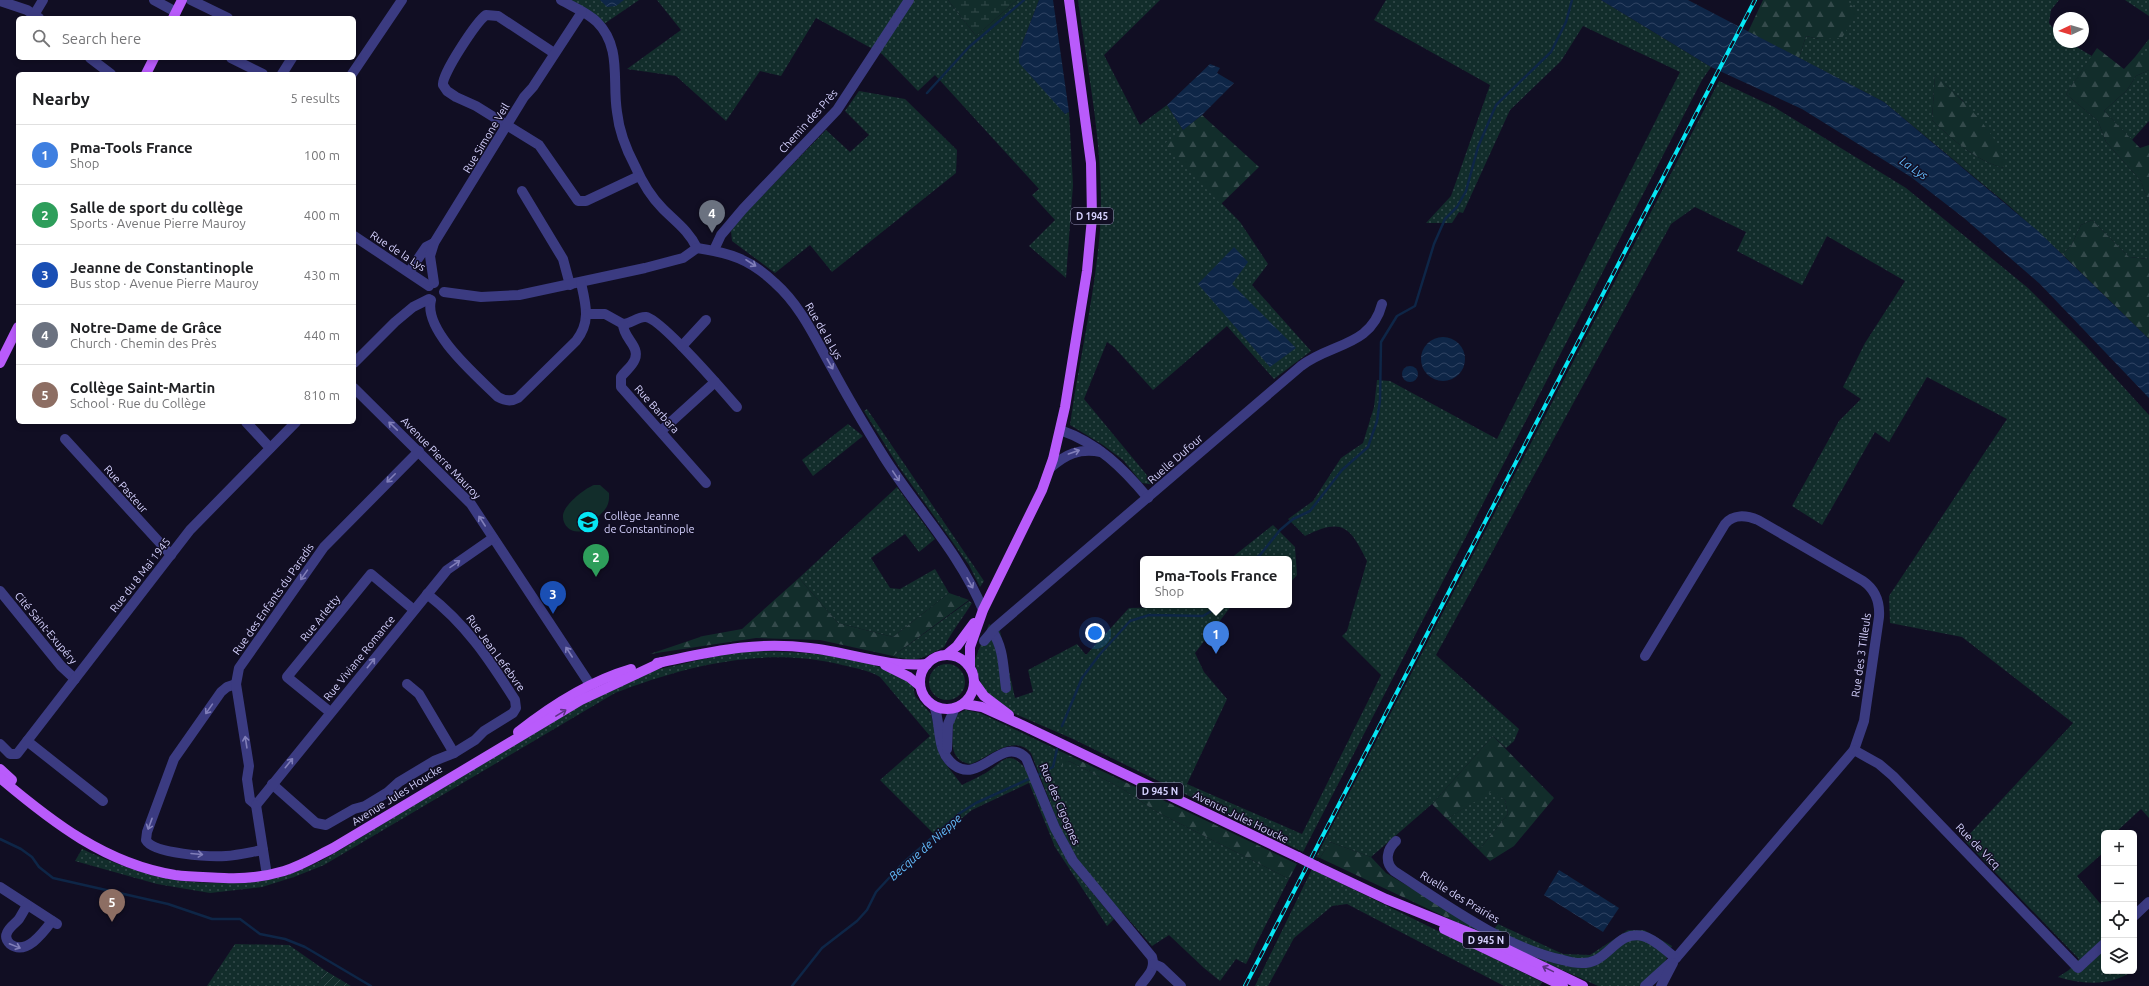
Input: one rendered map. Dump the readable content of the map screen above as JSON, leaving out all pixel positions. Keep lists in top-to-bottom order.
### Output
{
  "streets": {
    "main road": ["D 1945", "D 945 N", "Avenue Jules Houcke"],
    "street": [
      "Chemin des Près",
      "Rue Simone Veil",
      "Rue de la Lys",
      "Rue Barbara",
      "Avenue Pierre Mauroy",
      "Ruelle Dufour",
      "Rue Pasteur",
      "Rue du 8 Mai 1945",
      "Rue des Enfants du Paradis",
      "Rue Arletty",
      "Cité Saint-Exupéry",
      "Rue Jean Lefebvre",
      "Rue des 3 Tilleuls",
      "Rue Viviane Romance",
      "Rue des Cigognes",
      "Rue de Vicq",
      "Ruelle des Prairies"
    ]
  },
  "crossings": [
    ["Chemin des Près", "Rue de la Lys"],
    ["Rue Simone Veil", "Rue de la Lys"],
    ["D 1945", "Rue de la Lys"],
    ["D 1945", "Avenue Jules Houcke"],
    ["Avenue Pierre Mauroy", "Rue des Enfants du Paradis"],
    ["Avenue Pierre Mauroy", "Rue Viviane Romance"],
    ["Avenue Pierre Mauroy", "Avenue Jules Houcke"],
    ["Rue Pasteur", "Rue du 8 Mai 1945"],
    ["Rue du 8 Mai 1945", "Cité Saint-Exupéry"],
    ["Rue Arletty", "Rue Viviane Romance"],
    ["Rue Jean Lefebvre", "Rue Viviane Romance"],
    ["Rue des 3 Tilleuls", "Rue de Vicq"],
    ["Rue des 3 Tilleuls", "Ruelle des Prairies"]
  ],
  "one_way": [
    "Rue de la Lys",
    "Avenue Pierre Mauroy",
    "Rue des Enfants du Paradis",
    "Rue Viviane Romance"
  ],
  "water": ["La Lys", "Becque de Nieppe"],
  "places": {
    "school or university": ["Collège Jeanne de Constantinople"]
  },
  "north": "left",
  "page": {
    "search": "Search here",
    "heading": ["Nearby", "5 results"],
    "list": [
      {
        "mark": "1",
        "name": "Pma-Tools France",
        "note": "Shop",
        "value": "100 m"
      },
      {
        "mark": "2",
        "name": "Salle de sport du collège",
        "note": "Sports · Avenue Pierre Mauroy",
        "value": "400 m"
      },
      {
        "mark": "3",
        "name": "Jeanne de Constantinople",
        "note": "Bus stop · Avenue Pierre Mauroy",
        "value": "430 m"
      },
      {
        "mark": "4",
        "name": "Notre-Dame de Grâce",
        "note": "Church · Chemin des Près",
        "value": "440 m"
      },
      {
        "mark": "5",
        "name": "Collège Saint-Martin",
        "note": "School · Rue du Collège",
        "value": "810 m"
      }
    ],
    "pins": [
      "4",
      "2",
      "3",
      "1",
      "5"
    ],
    "popup": ["Pma-Tools France", "Shop"],
    "map_buttons": ["+", "−"]
  }
}
